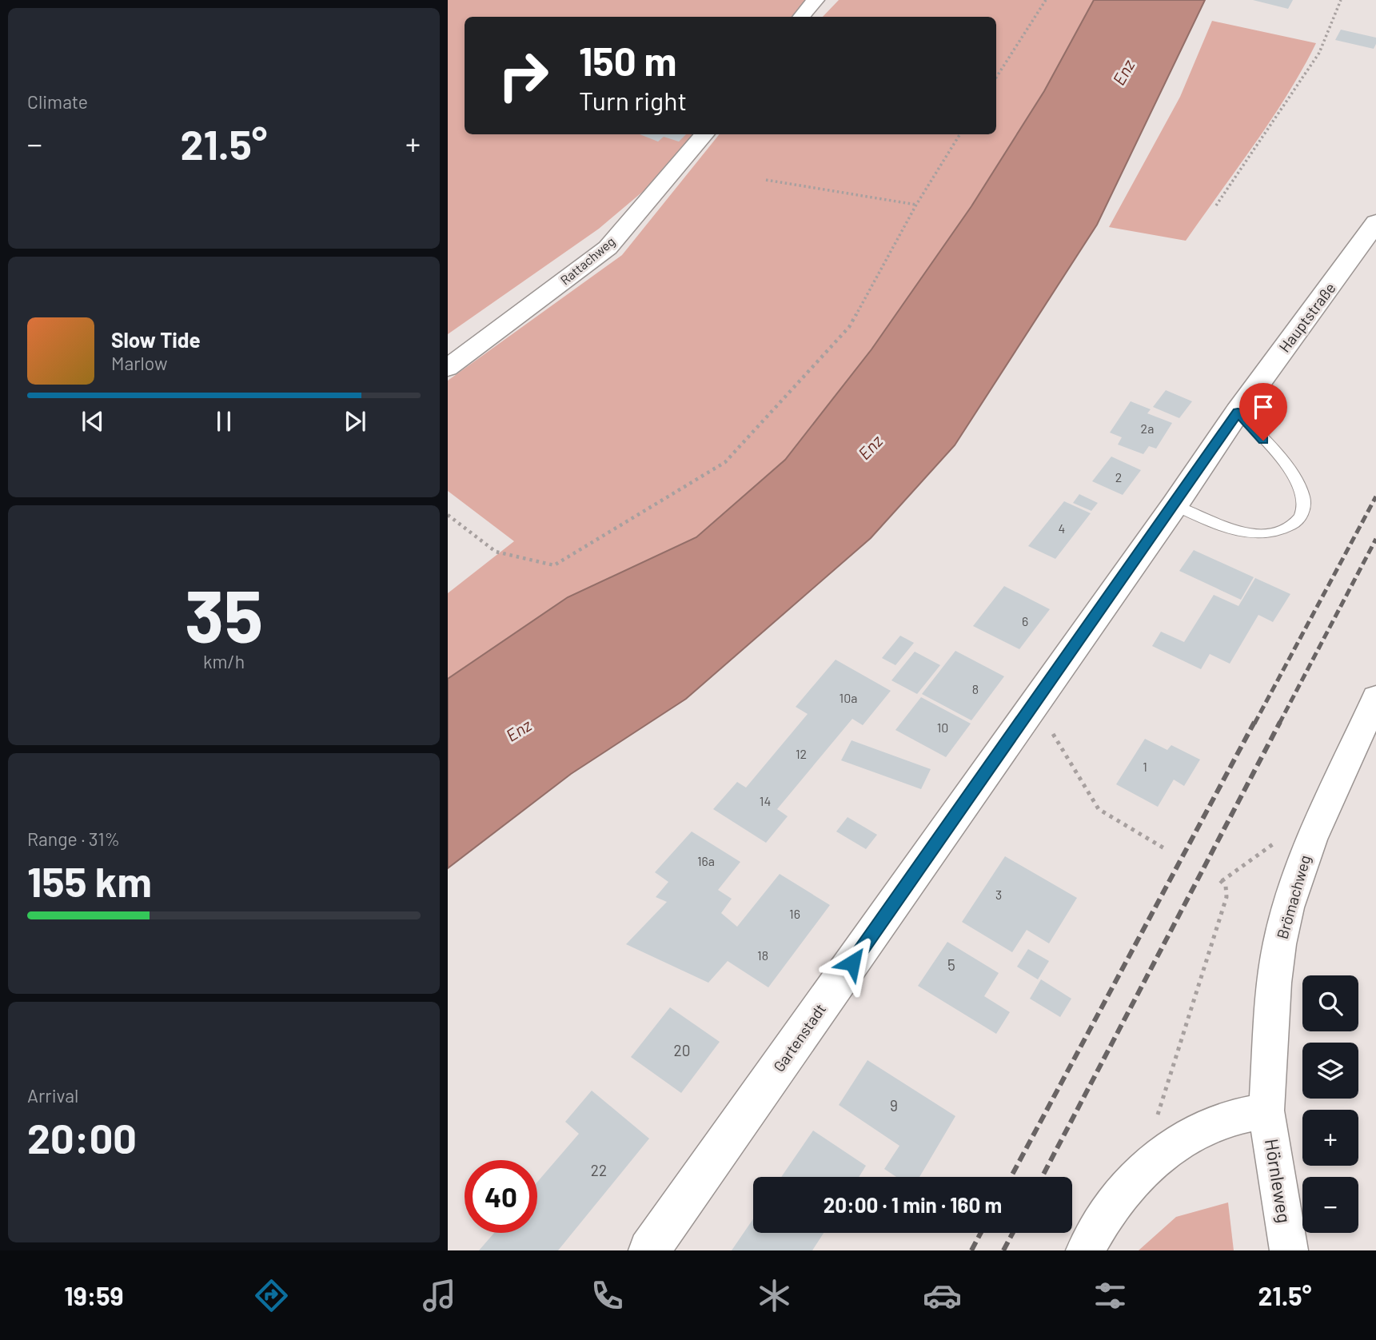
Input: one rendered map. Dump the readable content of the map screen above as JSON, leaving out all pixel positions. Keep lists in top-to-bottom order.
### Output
{
  "streets": {
    "street": [
      "Rattachweg",
      "Hauptstraße",
      "Brömachweg",
      "Gartenstadt",
      "Hörnleweg"
    ]
  },
  "crossings": [
    ["Hauptstraße", "Gartenstadt"],
    ["Brömachweg", "Hörnleweg"]
  ],
  "water": ["Enz"],
  "house_numbers": [
    "2a",
    "2",
    "4",
    "6",
    "8",
    "10a",
    "10",
    "12",
    "1",
    "14",
    "16a",
    "3",
    "16",
    "18",
    "5",
    "20",
    "9",
    "22"
  ],
  "page": {
    "tile": [
      "Climate",
      ["35", "km/h"],
      ["Range · 31%", "155 km"],
      ["Arrival", "20:00"]
    ],
    "turn": ["150 m", "Turn right"],
    "heat": ["−", "21.5°", "+"],
    "song": ["Slow Tide", "Marlow"],
    "map_buttons": ["+", "−"],
    "limit": "40",
    "trip": "20:00 · 1 min · 160 m",
    "tabs": ["19:59", "21.5°"]
  }
}
